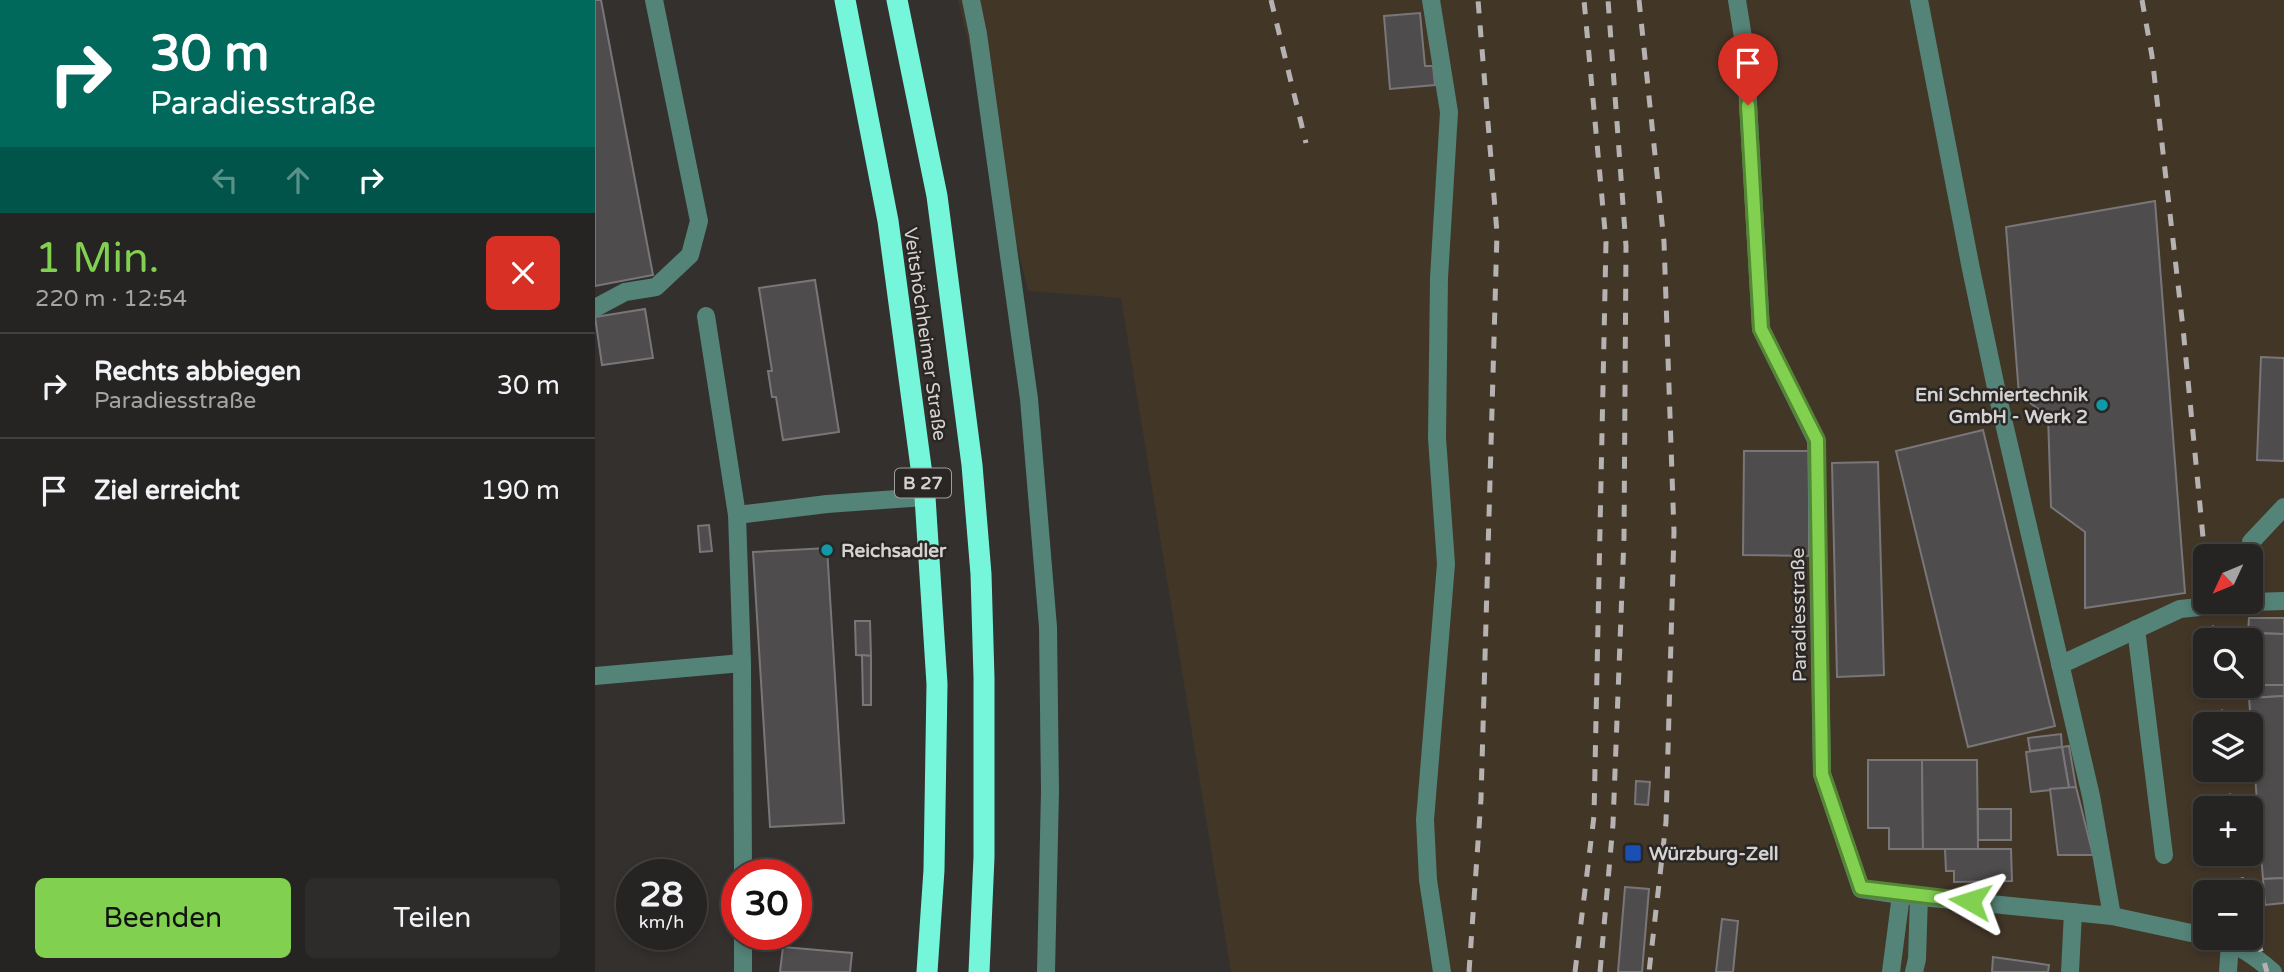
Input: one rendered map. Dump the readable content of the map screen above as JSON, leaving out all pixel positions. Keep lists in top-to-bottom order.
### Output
{
  "streets": {
    "highway": ["Veitshöchheimer Straße", "B 27"],
    "street": ["Paradiesstraße"]
  },
  "places": {
    "other": ["Eni Schmiertechnik GmbH - Werk 2", "Reichsadler"],
    "transit": ["Würzburg-Zell"]
  },
  "north": "bottom left",
  "page": {
    "turn": ["30 m", "Paradiesstraße"],
    "heading": ["1 Min.", "220 m · 12:54"],
    "list": [
      {
        "name": "Rechts abbiegen",
        "note": "Paradiesstraße",
        "value": "30 m"
      },
      {
        "name": "Ziel erreicht",
        "value": "190 m"
      }
    ],
    "map_buttons": ["+", "−"],
    "speed": "28 km/h",
    "limit": "30",
    "buttons": ["Beenden", "Teilen"]
  }
}
